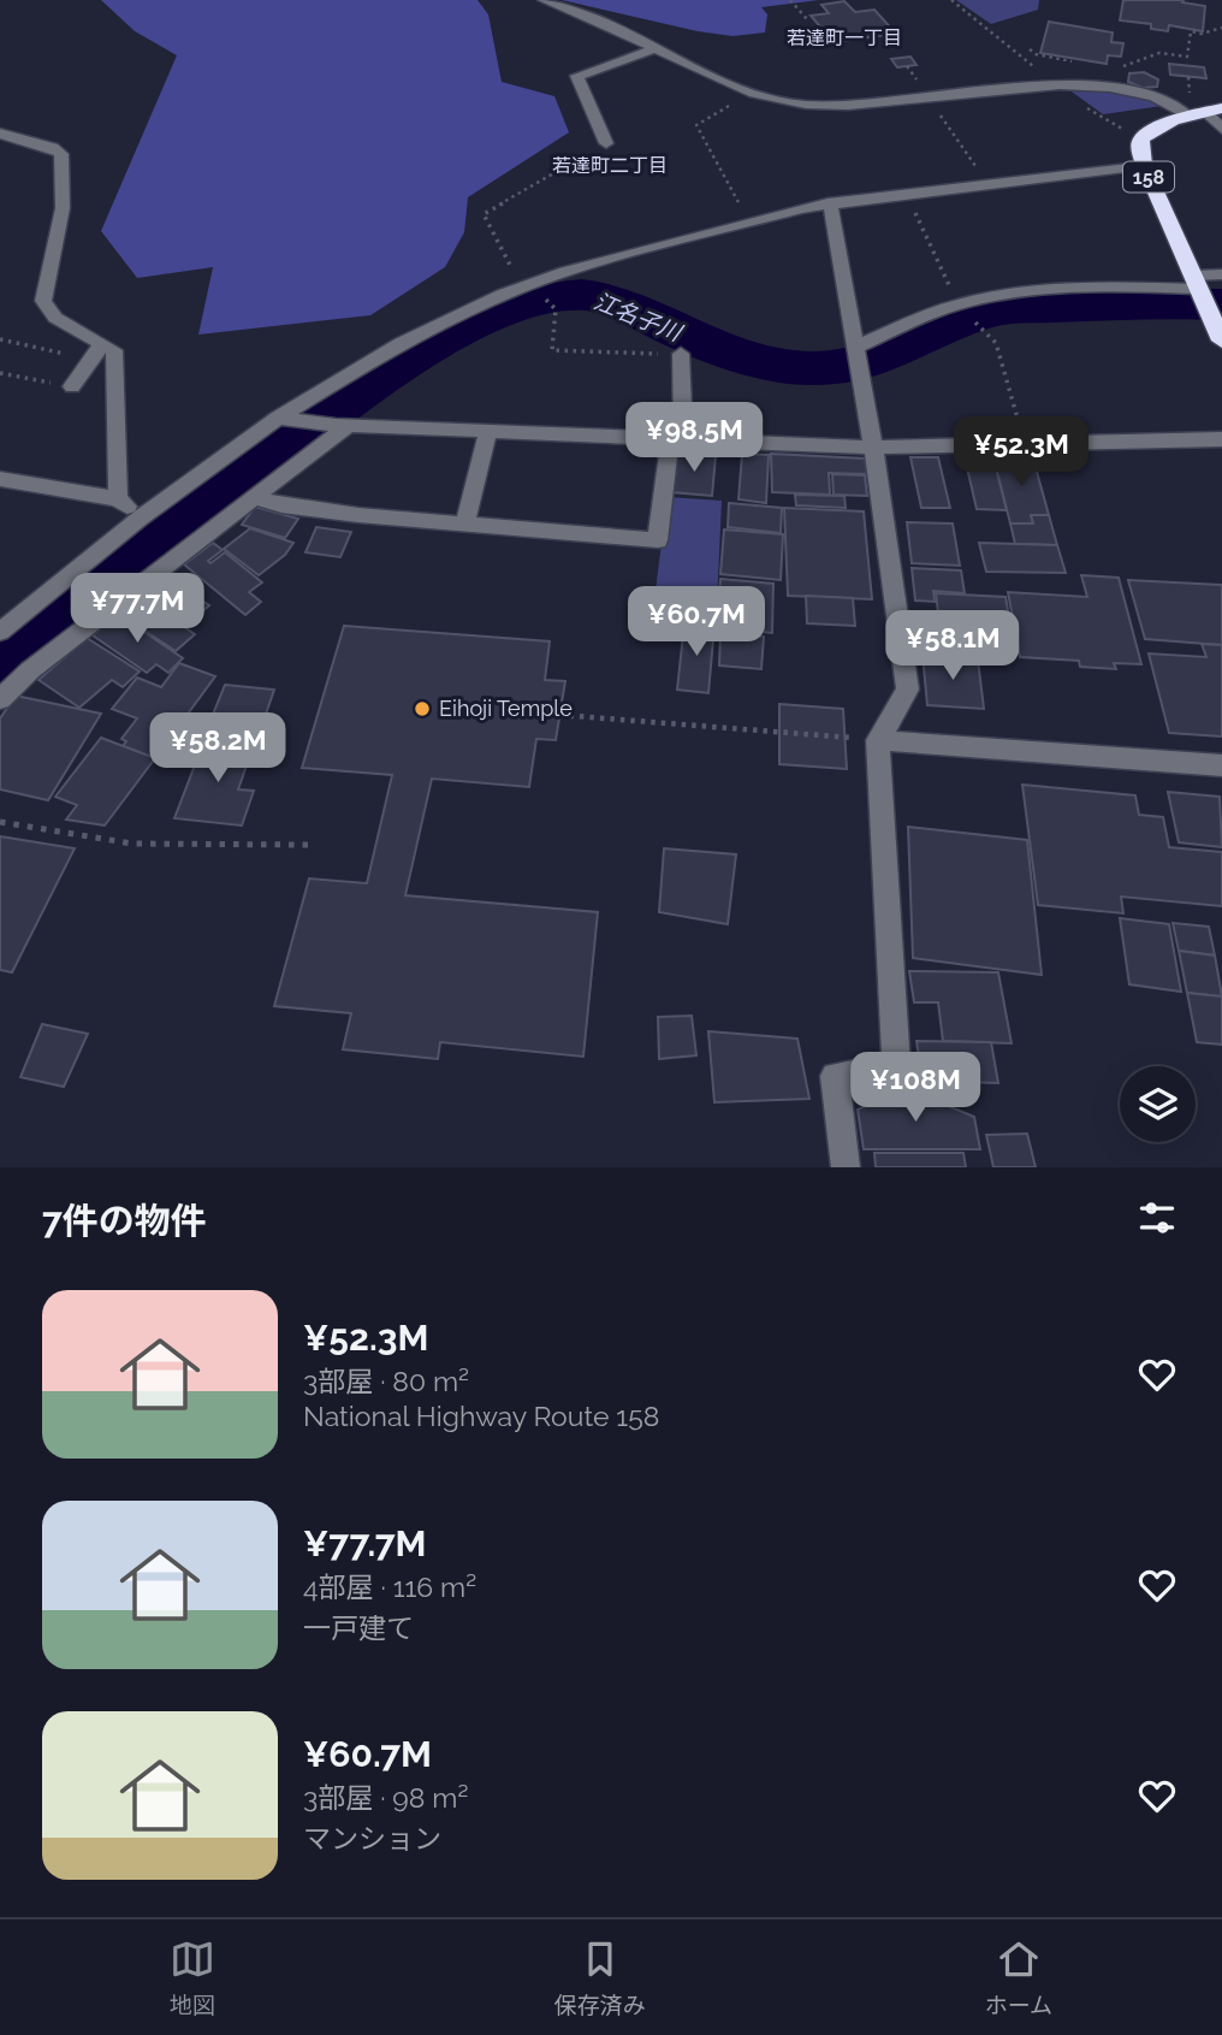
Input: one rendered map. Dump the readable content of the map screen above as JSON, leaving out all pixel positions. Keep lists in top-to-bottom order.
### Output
{
  "streets": {
    "highway": ["158"]
  },
  "districts": ["若達町一丁目", "若達町二丁目"],
  "water": ["江名子川"],
  "places": ["Eihoji Temple"],
  "page": {
    "price": [
      "¥98.5M",
      "¥52.3M",
      "¥77.7M",
      "¥60.7M",
      "¥58.1M",
      "¥58.2M",
      "¥108M"
    ],
    "heading": "7件の物件",
    "list": [
      {
        "name": "¥52.3M",
        "note": "3部屋 · 80 m² · National Highway Route 158"
      },
      {
        "name": "¥77.7M",
        "note": "4部屋 · 116 m² · 一戸建て"
      },
      {
        "name": "¥60.7M",
        "note": "3部屋 · 98 m² · マンション"
      }
    ],
    "tabs": ["地図", "保存済み", "ホーム"]
  }
}
